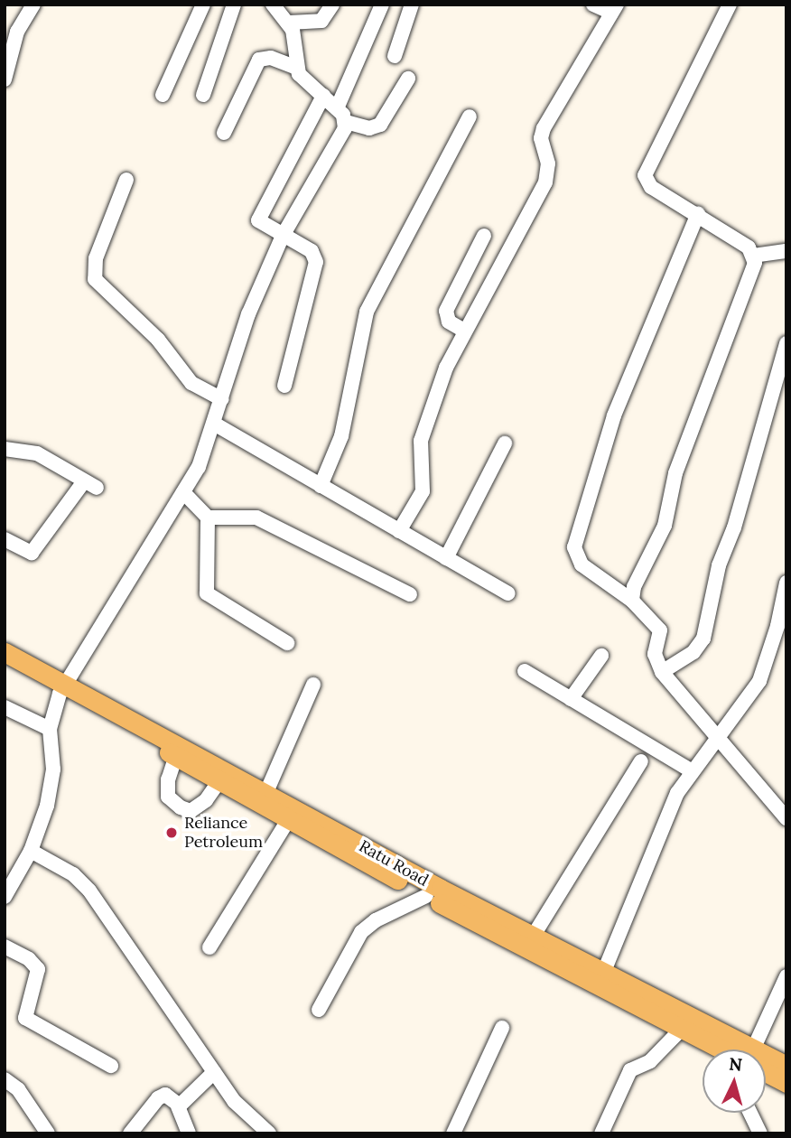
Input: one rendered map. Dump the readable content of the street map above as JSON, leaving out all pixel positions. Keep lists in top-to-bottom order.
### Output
{
  "streets": {
    "main road": ["Ratu Road"]
  },
  "places": ["Reliance Petroleum"],
  "north": "top"
}
